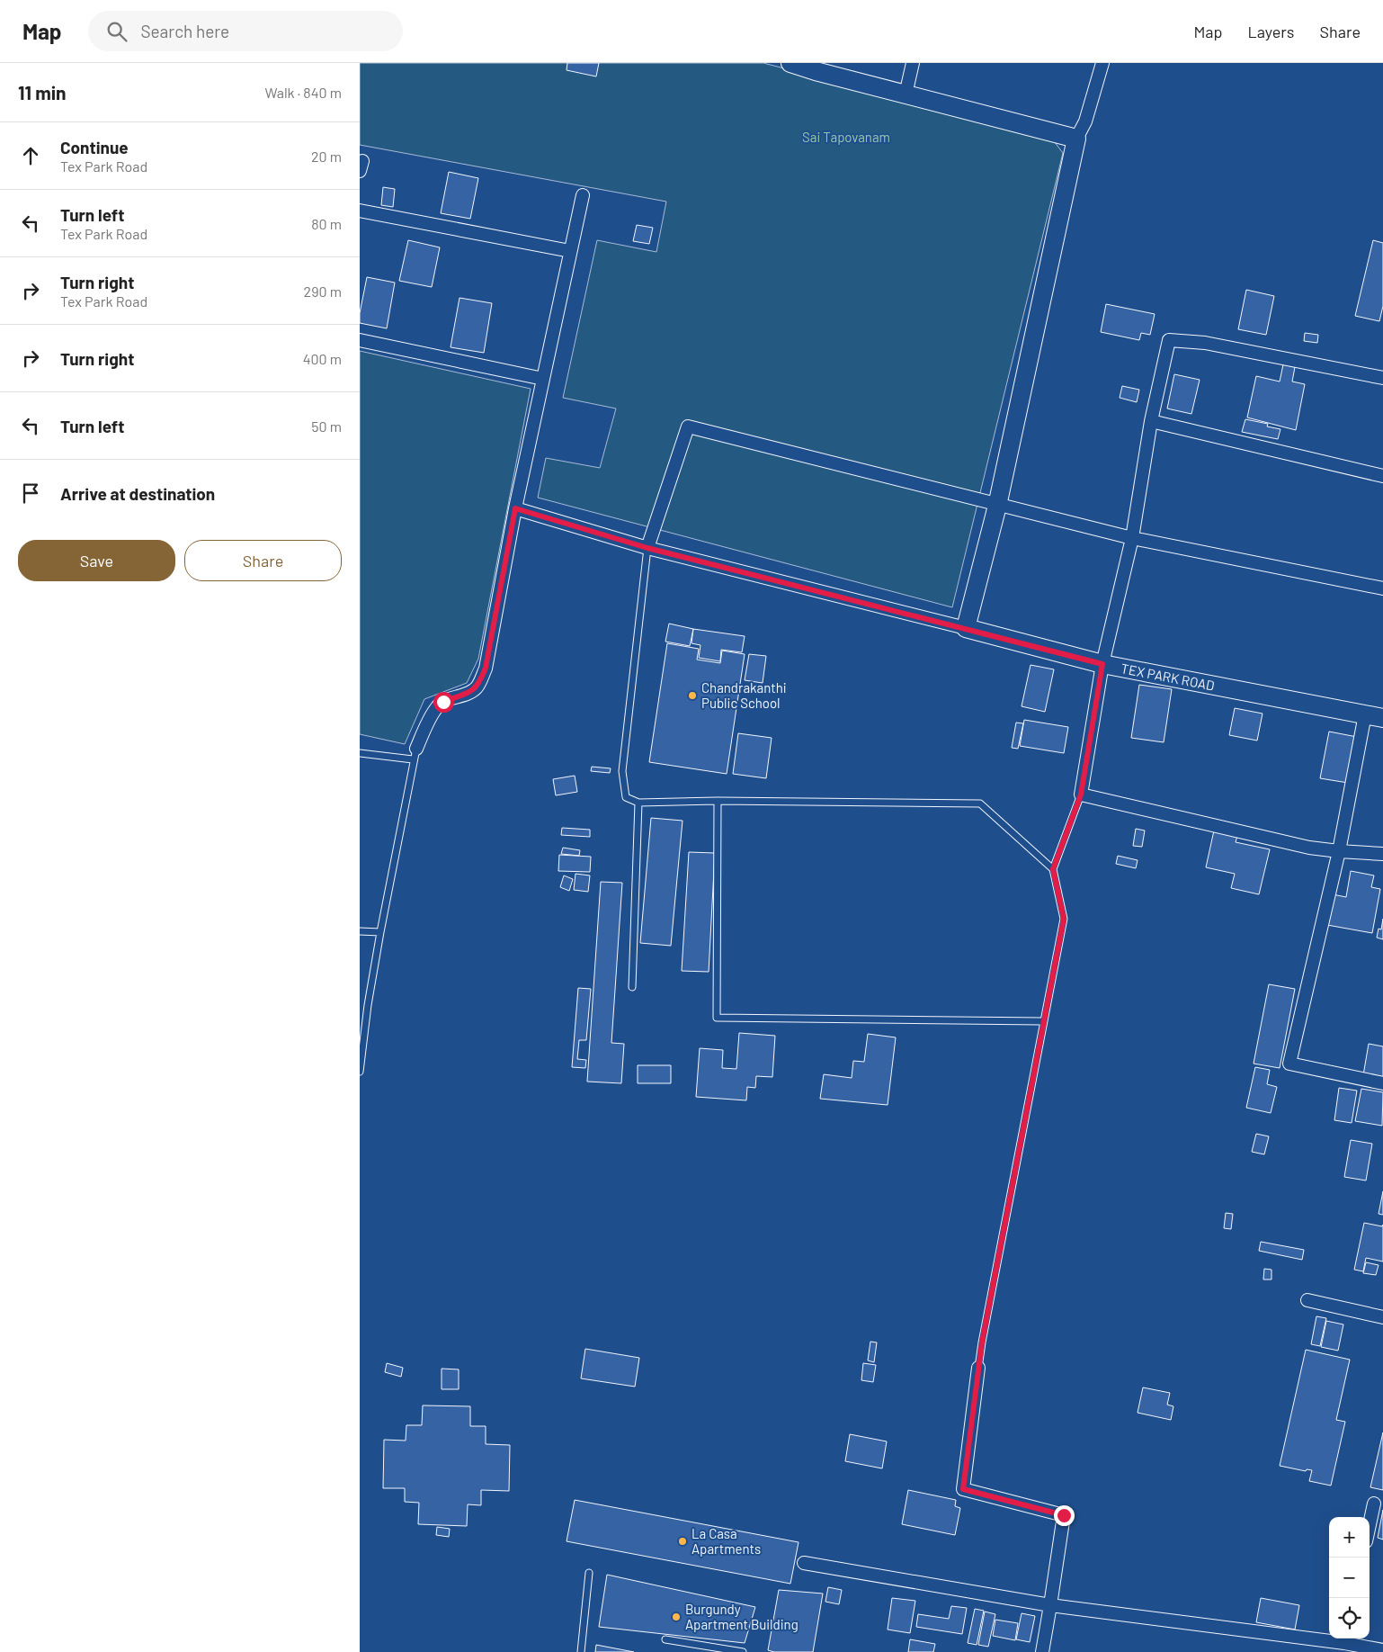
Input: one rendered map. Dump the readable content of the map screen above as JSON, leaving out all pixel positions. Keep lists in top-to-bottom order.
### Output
{
  "streets": {
    "street": ["TEX PARK ROAD"]
  },
  "parks": ["Sai Tapovanam"],
  "places": ["Chandrakanthi Public School", "La Casa Apartments", "Burgundy Apartment Building"],
  "page": {
    "header": "Map",
    "search": "Search here",
    "nav": ["Map", "Layers", "Share"],
    "heading": ["11 min", "Walk · 840 m"],
    "list": [
      ["Continue", "Tex Park Road", "20 m"],
      ["Turn left", "Tex Park Road", "80 m"],
      ["Turn right", "Tex Park Road", "290 m"],
      ["Turn right", "400 m"],
      ["Turn left", "50 m"],
      "Arrive at destination"
    ],
    "buttons": ["Save", "Share"],
    "map_buttons": ["+", "−"]
  }
}
